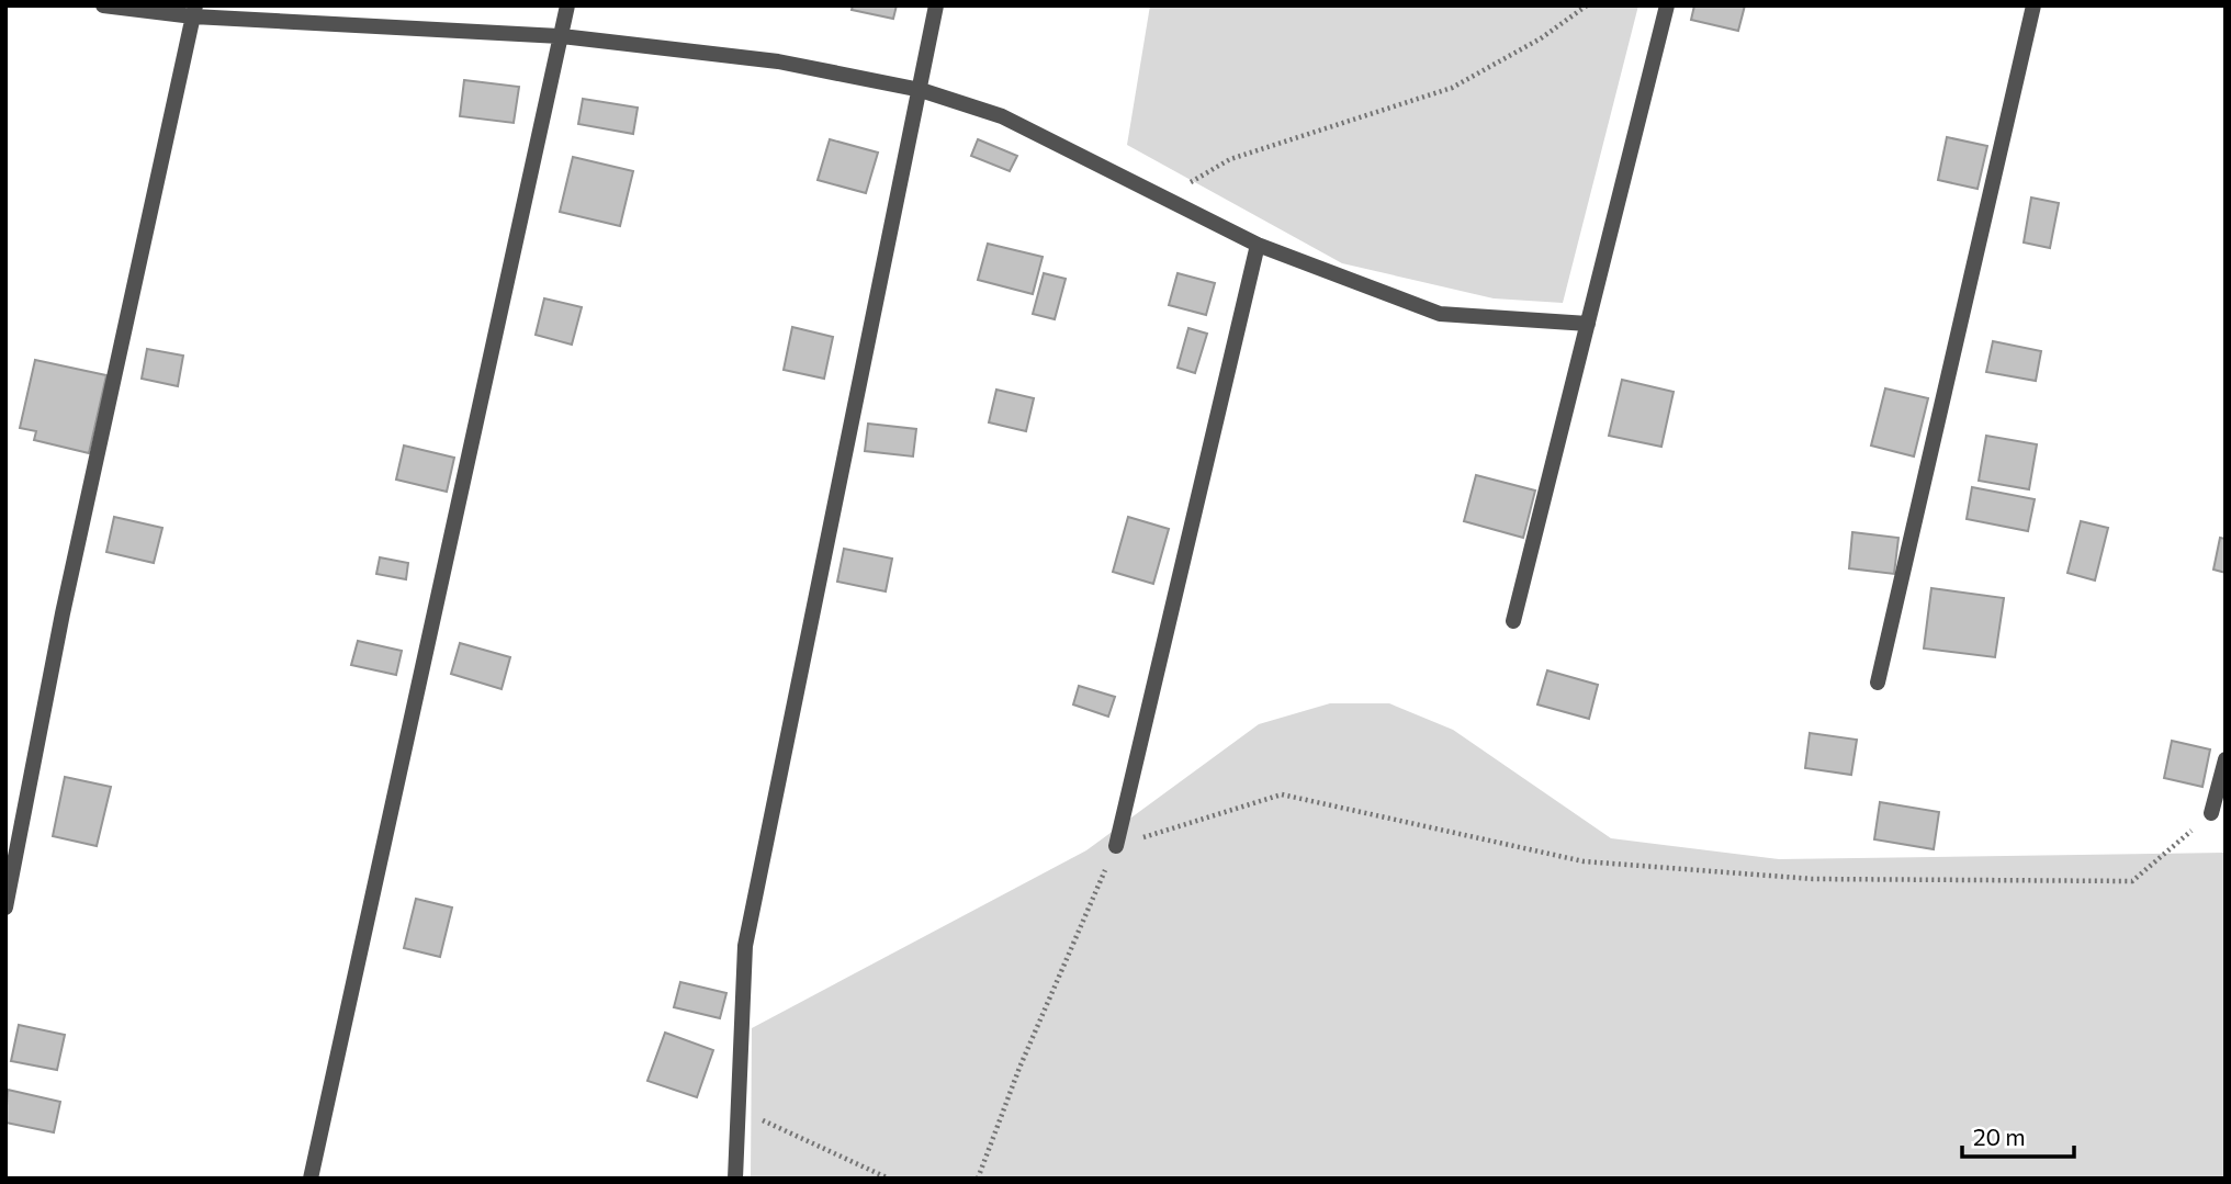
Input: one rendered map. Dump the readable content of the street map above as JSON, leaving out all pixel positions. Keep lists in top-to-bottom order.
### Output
{
  "scale_bar": "20 m"
}
